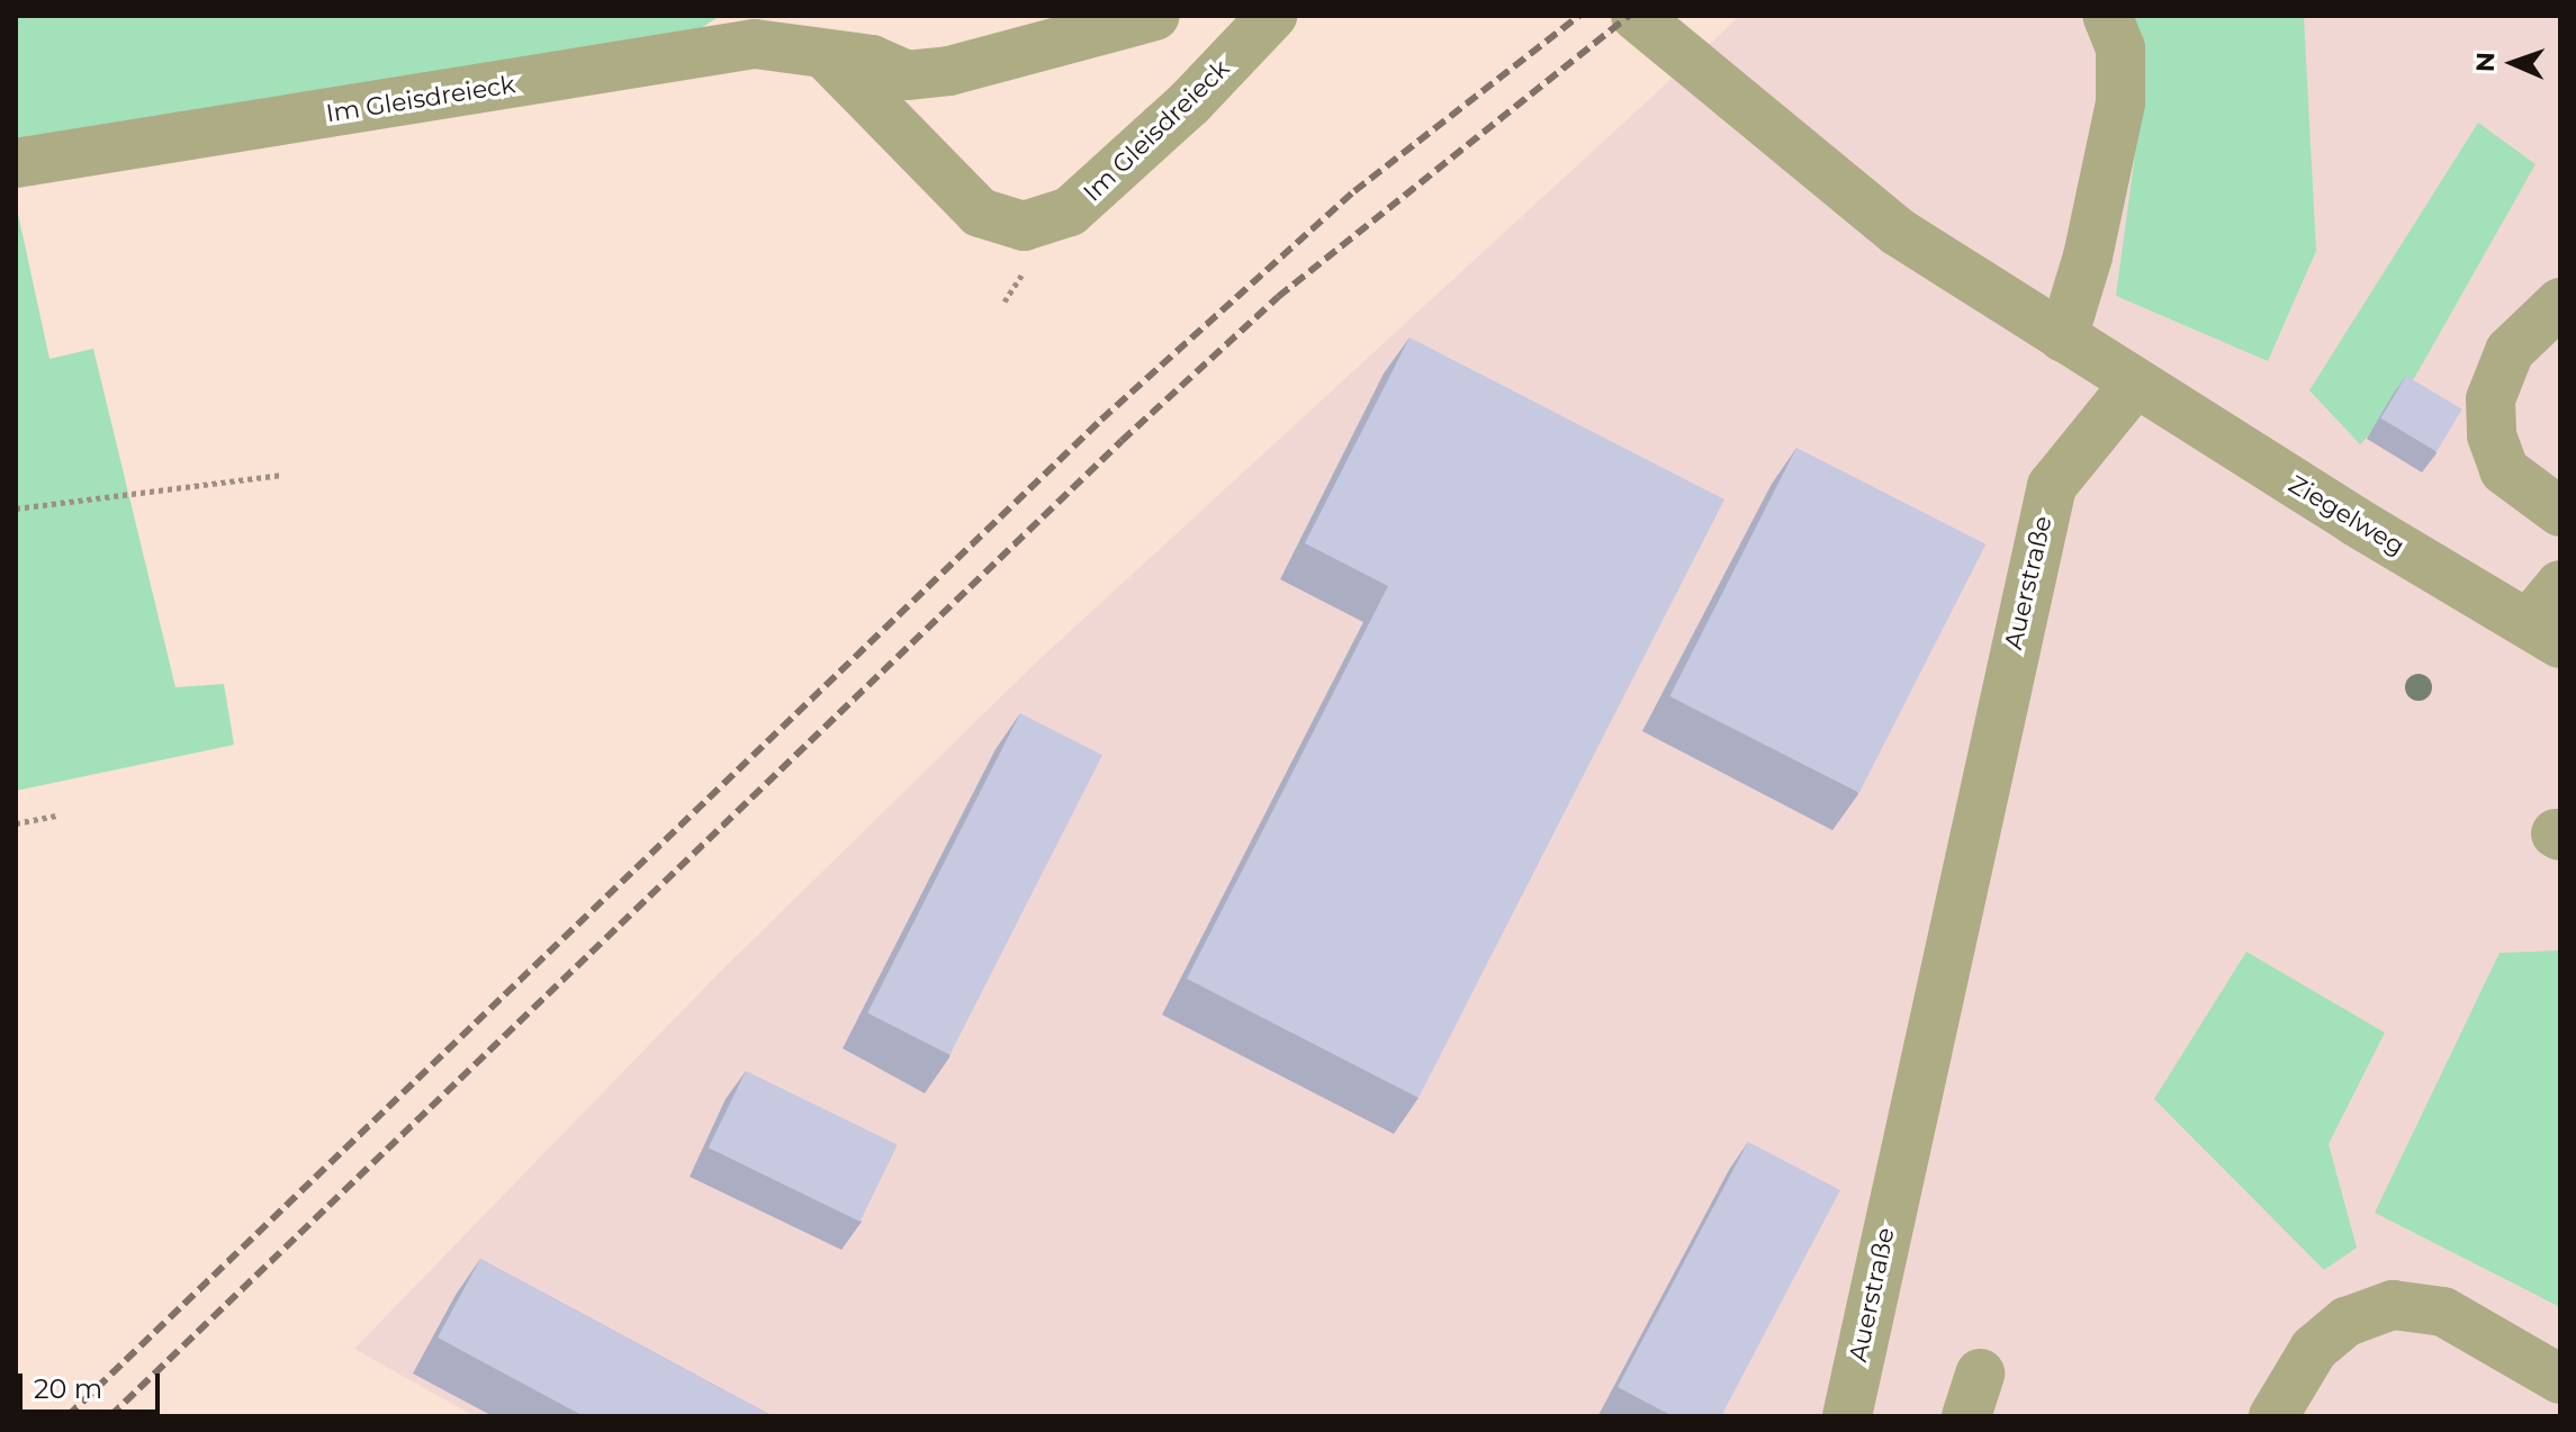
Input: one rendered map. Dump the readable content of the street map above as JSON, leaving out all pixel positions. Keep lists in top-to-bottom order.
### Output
{
  "streets": {
    "street": ["Im Gleisdreieck", "Ziegelweg", "Auerstraße"]
  },
  "crossings": [
    ["Ziegelweg", "Auerstraße"]
  ],
  "scale_bar": "20 m",
  "north": "left"
}
